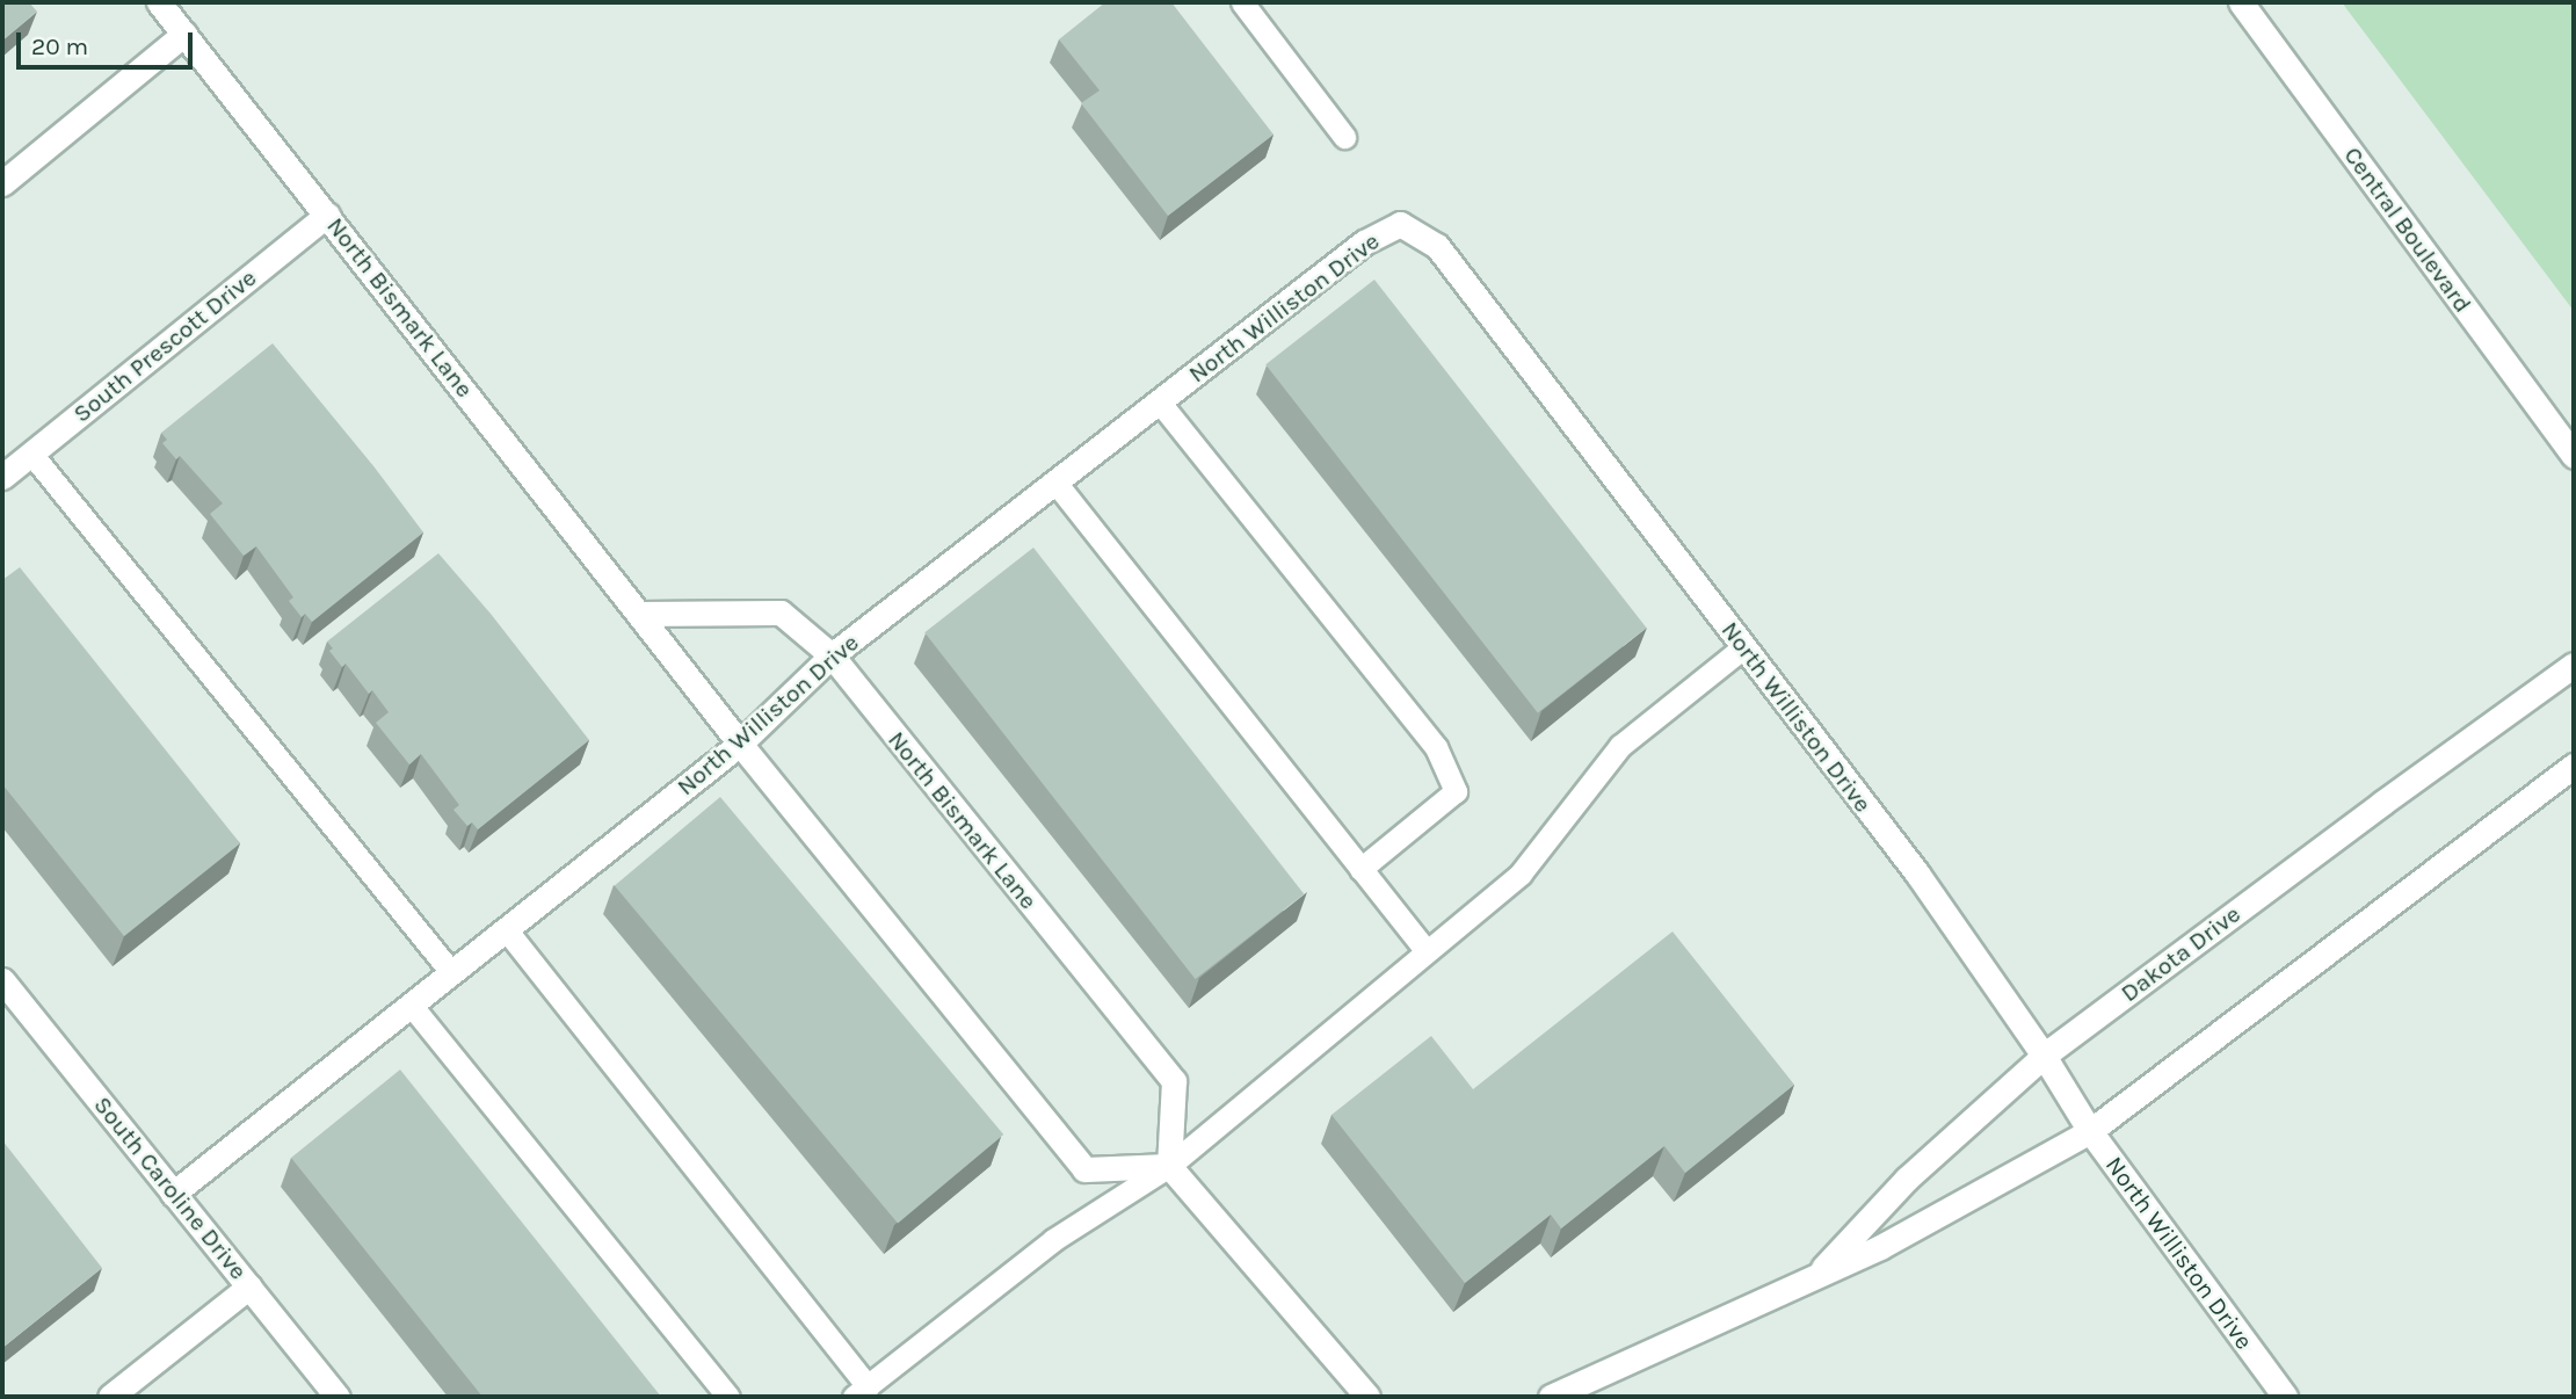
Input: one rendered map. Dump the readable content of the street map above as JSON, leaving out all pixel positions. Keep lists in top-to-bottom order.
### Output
{
  "streets": {
    "street": [
      "Central Boulevard",
      "North Bismark Lane",
      "North Williston Drive",
      "South Prescott Drive",
      "Dakota Drive",
      "South Caroline Drive"
    ]
  },
  "crossings": [
    ["North Bismark Lane", "North Williston Drive"],
    ["North Bismark Lane", "South Prescott Drive"],
    ["North Williston Drive", "Dakota Drive"],
    ["North Williston Drive", "South Caroline Drive"]
  ],
  "scale_bar": "20 m"
}
